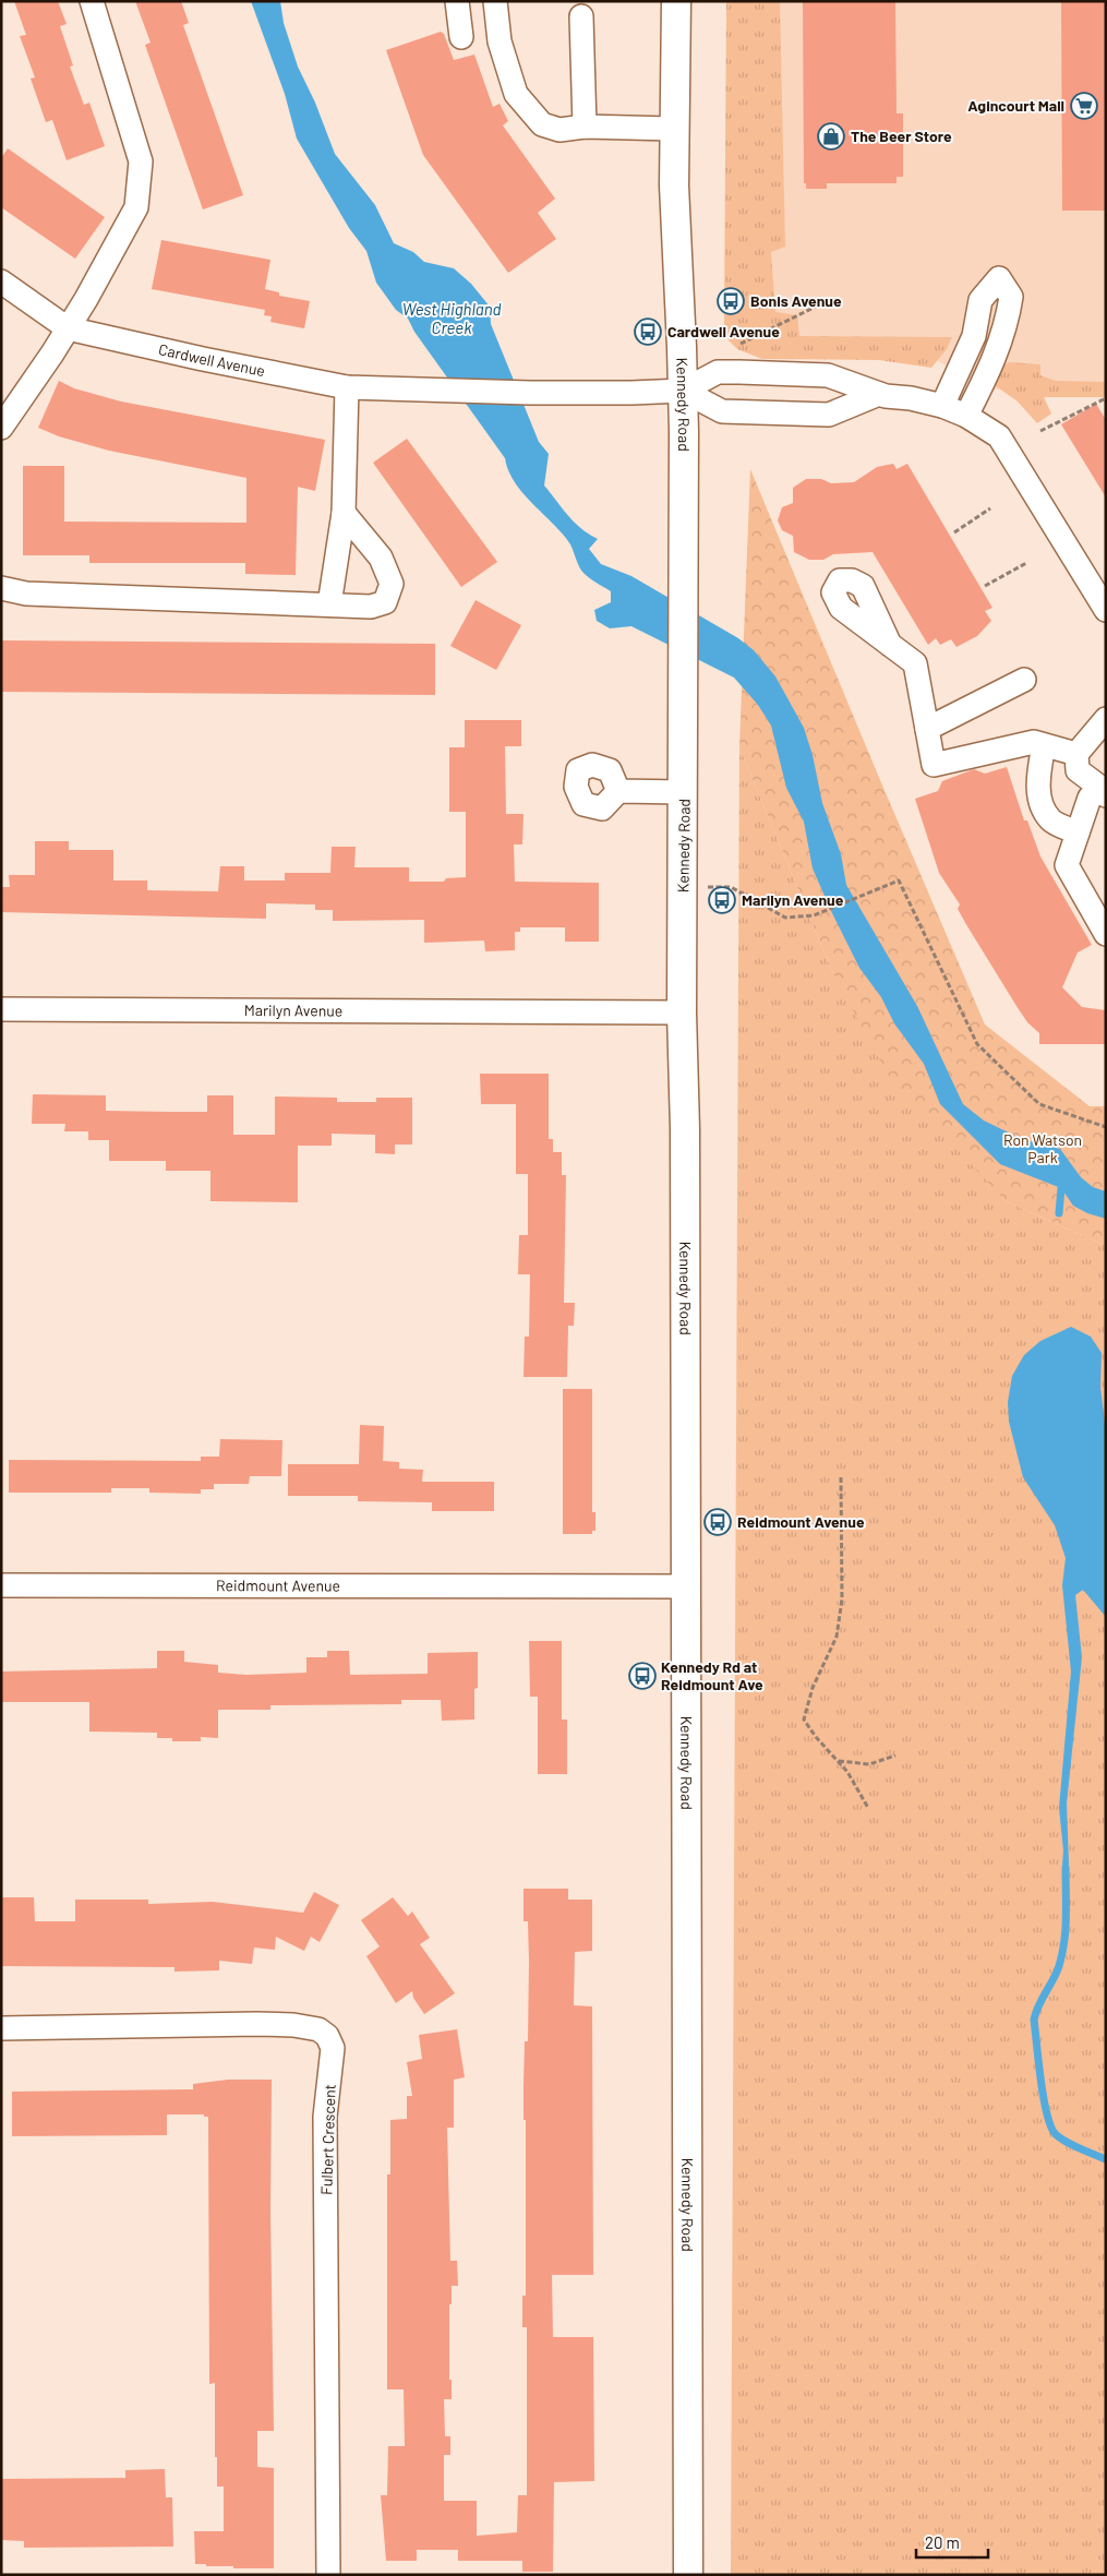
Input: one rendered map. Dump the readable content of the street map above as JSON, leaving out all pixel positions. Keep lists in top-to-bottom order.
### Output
{
  "streets": {
    "main road": ["Kennedy Road"],
    "street": [
      "Cardwell Avenue",
      "Marilyn Avenue",
      "Reidmount Avenue",
      "Fulbert Crescent"
    ]
  },
  "crossings": [
    ["Cardwell Avenue", "Kennedy Road"],
    ["Kennedy Road", "Marilyn Avenue"],
    ["Kennedy Road", "Reidmount Avenue"]
  ],
  "water": ["West Highland Creek"],
  "parks": ["Ron Watson Park"],
  "places": {
    "supermarket": ["Agincourt Mall"],
    "shop": ["The Beer Store"],
    "bus stop": [
      "Bonis Avenue",
      "Cardwell Avenue",
      "Marilyn Avenue",
      "Reidmount Avenue",
      "Kennedy Rd at Reidmount Ave"
    ]
  },
  "scale_bar": "20 m"
}
